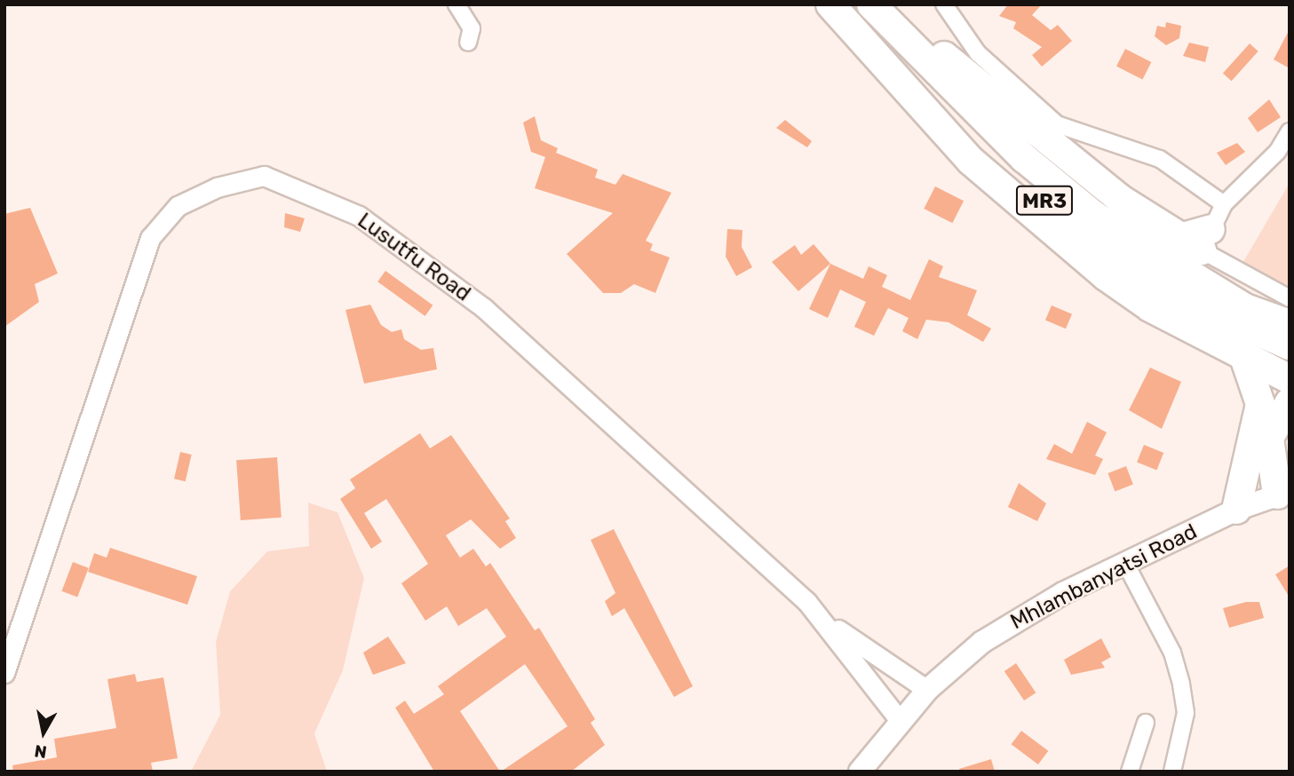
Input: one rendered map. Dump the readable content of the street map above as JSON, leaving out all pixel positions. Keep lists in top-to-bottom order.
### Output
{
  "streets": {
    "highway": ["MR3"],
    "main road": ["Mhlambanyatsi Road"],
    "street": ["Lusutfu Road"]
  },
  "crossings": [
    ["Lusutfu Road", "Mhlambanyatsi Road"]
  ],
  "north": "bottom"
}
